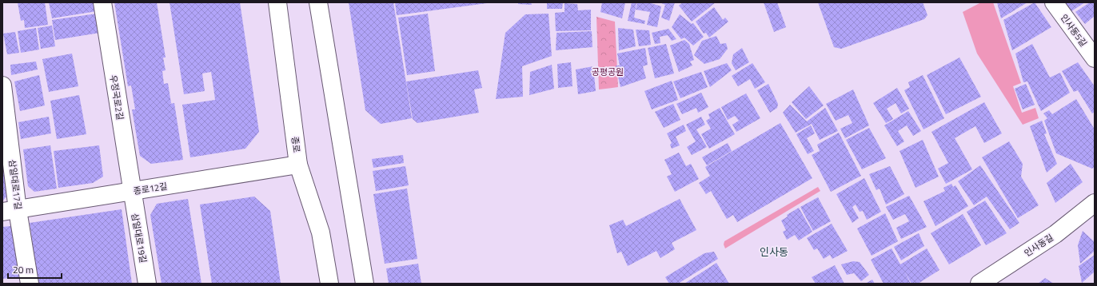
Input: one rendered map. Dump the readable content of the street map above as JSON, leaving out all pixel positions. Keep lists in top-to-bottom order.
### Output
{
  "streets": {
    "street": [
      "인사동5길",
      "우정국로2길",
      "종로",
      "삼일대로17길",
      "종로12길",
      "삼일대로19길",
      "인사동길"
    ]
  },
  "crossings": [
    ["우정국로2길", "종로12길"],
    ["우정국로2길", "삼일대로19길"],
    ["종로", "종로12길"],
    ["삼일대로17길", "종로12길"],
    ["종로12길", "삼일대로19길"]
  ],
  "districts": ["인사동"],
  "parks": ["공평공원"],
  "scale_bar": "20 m"
}
